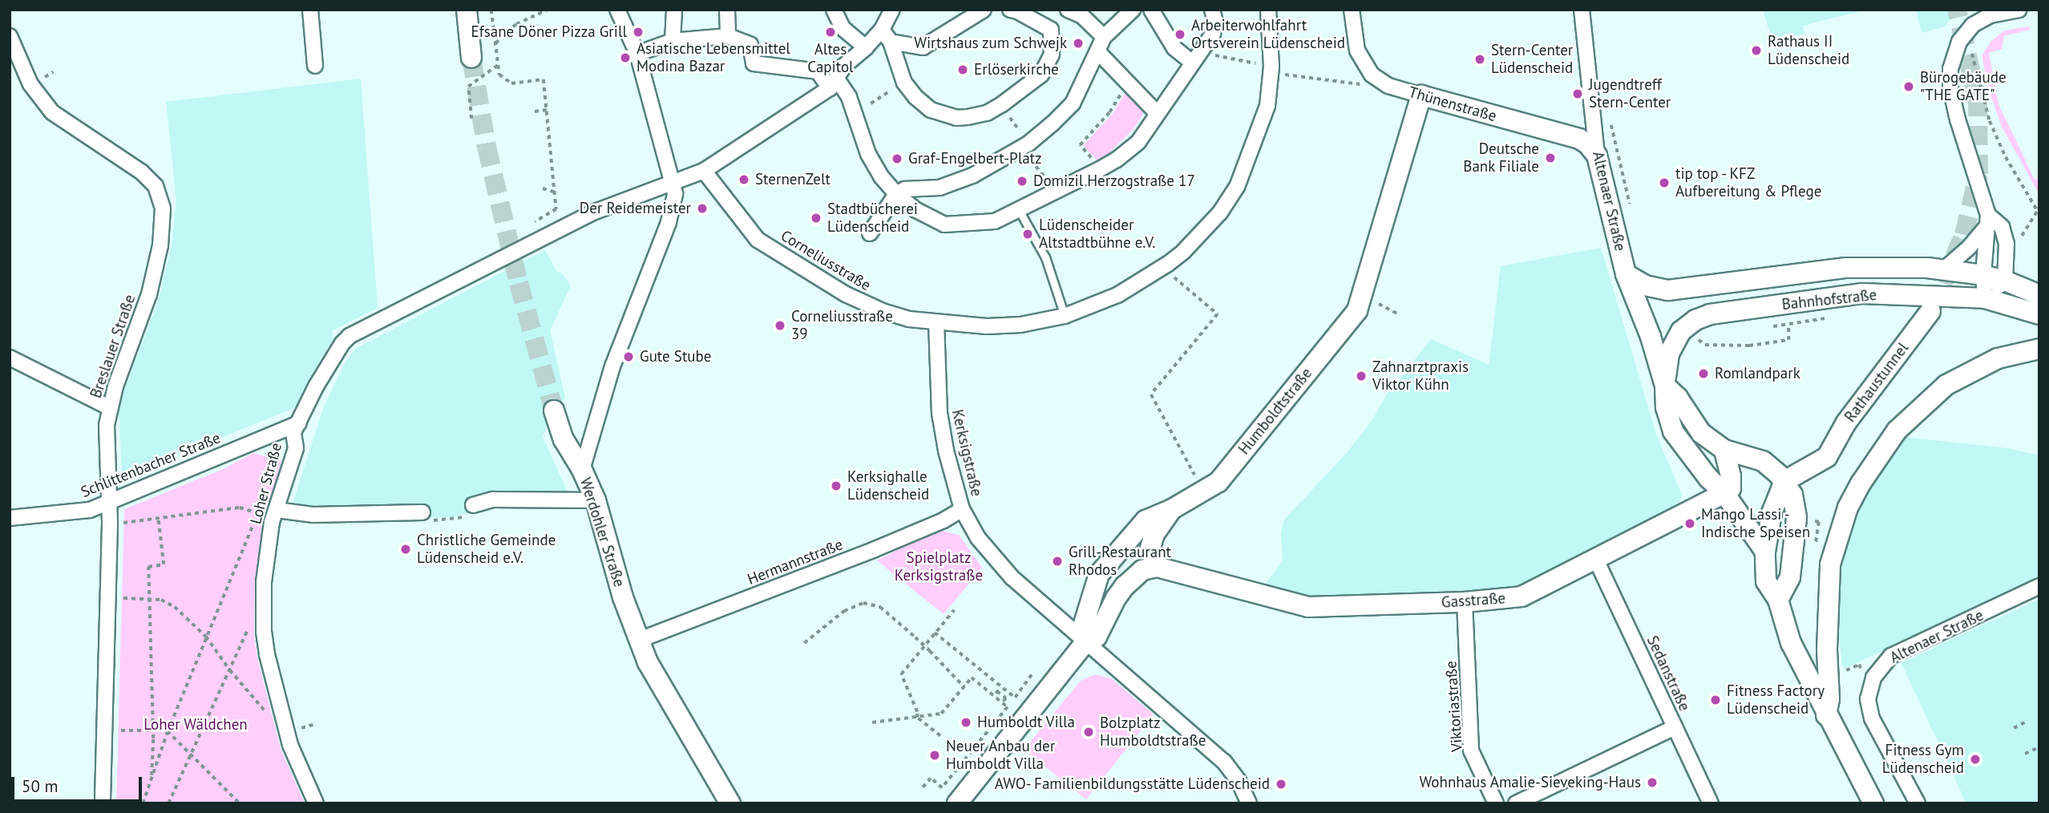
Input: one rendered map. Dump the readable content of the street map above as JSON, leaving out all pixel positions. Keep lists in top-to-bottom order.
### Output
{
  "streets": {
    "main road": [
      "Thünenstraße",
      "Altenaer Straße",
      "Bahnhofstraße",
      "Rathaustunnel",
      "Humboldtstraße",
      "Werdohler Straße",
      "Gasstraße"
    ],
    "street": [
      "Corneliusstraße",
      "Breslauer Straße",
      "Kerksigstraße",
      "Schlittenbacher Straße",
      "Loher Straße",
      "Hermannstraße",
      "Sedanstraße",
      "Viktoriastraße"
    ]
  },
  "crossings": [
    ["Thünenstraße", "Altenaer Straße"],
    ["Thünenstraße", "Humboldtstraße"],
    ["Altenaer Straße", "Bahnhofstraße"],
    ["Altenaer Straße", "Rathaustunnel"],
    ["Altenaer Straße", "Gasstraße"],
    ["Corneliusstraße", "Kerksigstraße"],
    ["Corneliusstraße", "Loher Straße"],
    ["Breslauer Straße", "Schlittenbacher Straße"],
    ["Humboldtstraße", "Kerksigstraße"],
    ["Humboldtstraße", "Gasstraße"],
    ["Kerksigstraße", "Hermannstraße"],
    ["Schlittenbacher Straße", "Loher Straße"],
    ["Loher Straße", "Werdohler Straße"],
    ["Werdohler Straße", "Hermannstraße"],
    ["Gasstraße", "Sedanstraße"],
    ["Gasstraße", "Viktoriastraße"]
  ],
  "parks": ["Spielplatz Kerksigstraße", "Loher Wäldchen"],
  "places": [
    "Efsane Döner Pizza Grill",
    "Altes Capitol",
    "Arbeiterwohlfahrt Ortsverein Lüdenscheid",
    "Wirtshaus zum Schwejk",
    "Rathaus II Lüdenscheid",
    "Asiatische Lebensmittel Modina Bazar",
    "Stern-Center Lüdenscheid",
    "Erlöserkirche",
    "Bürogebäude \"THE GATE\"",
    "Jugendtreff Stern-Center",
    "Deutsche Bank Filiale",
    "Graf-Engelbert-Platz",
    "SternenZelt",
    "Domizil Herzogstraße 17",
    "tip top - KFZ Aufbereitung & Pflege",
    "Der Reidemeister",
    "Stadtbücherei Lüdenscheid",
    "Lüdenscheider Altstadtbühne e.V.",
    "Corneliusstraße 39",
    "Gute Stube",
    "Romlandpark",
    "Zahnarztpraxis Viktor Kühn",
    "Kerksighalle Lüdenscheid",
    "Mango Lassi - Indische Speisen",
    "Christliche Gemeinde Lüdenscheid e.V.",
    "Grill-Restaurant Rhodos",
    "Fitness Factory Lüdenscheid",
    "Humboldt Villa",
    "Bolzplatz Humboldtstraße",
    "Neuer Anbau der Humboldt Villa",
    "Fitness Gym Lüdenscheid",
    "Wohnhaus Amalie-Sieveking-Haus",
    "AWO- Familienbildungsstätte Lüdenscheid"
  ],
  "scale_bar": "50 m"
}
